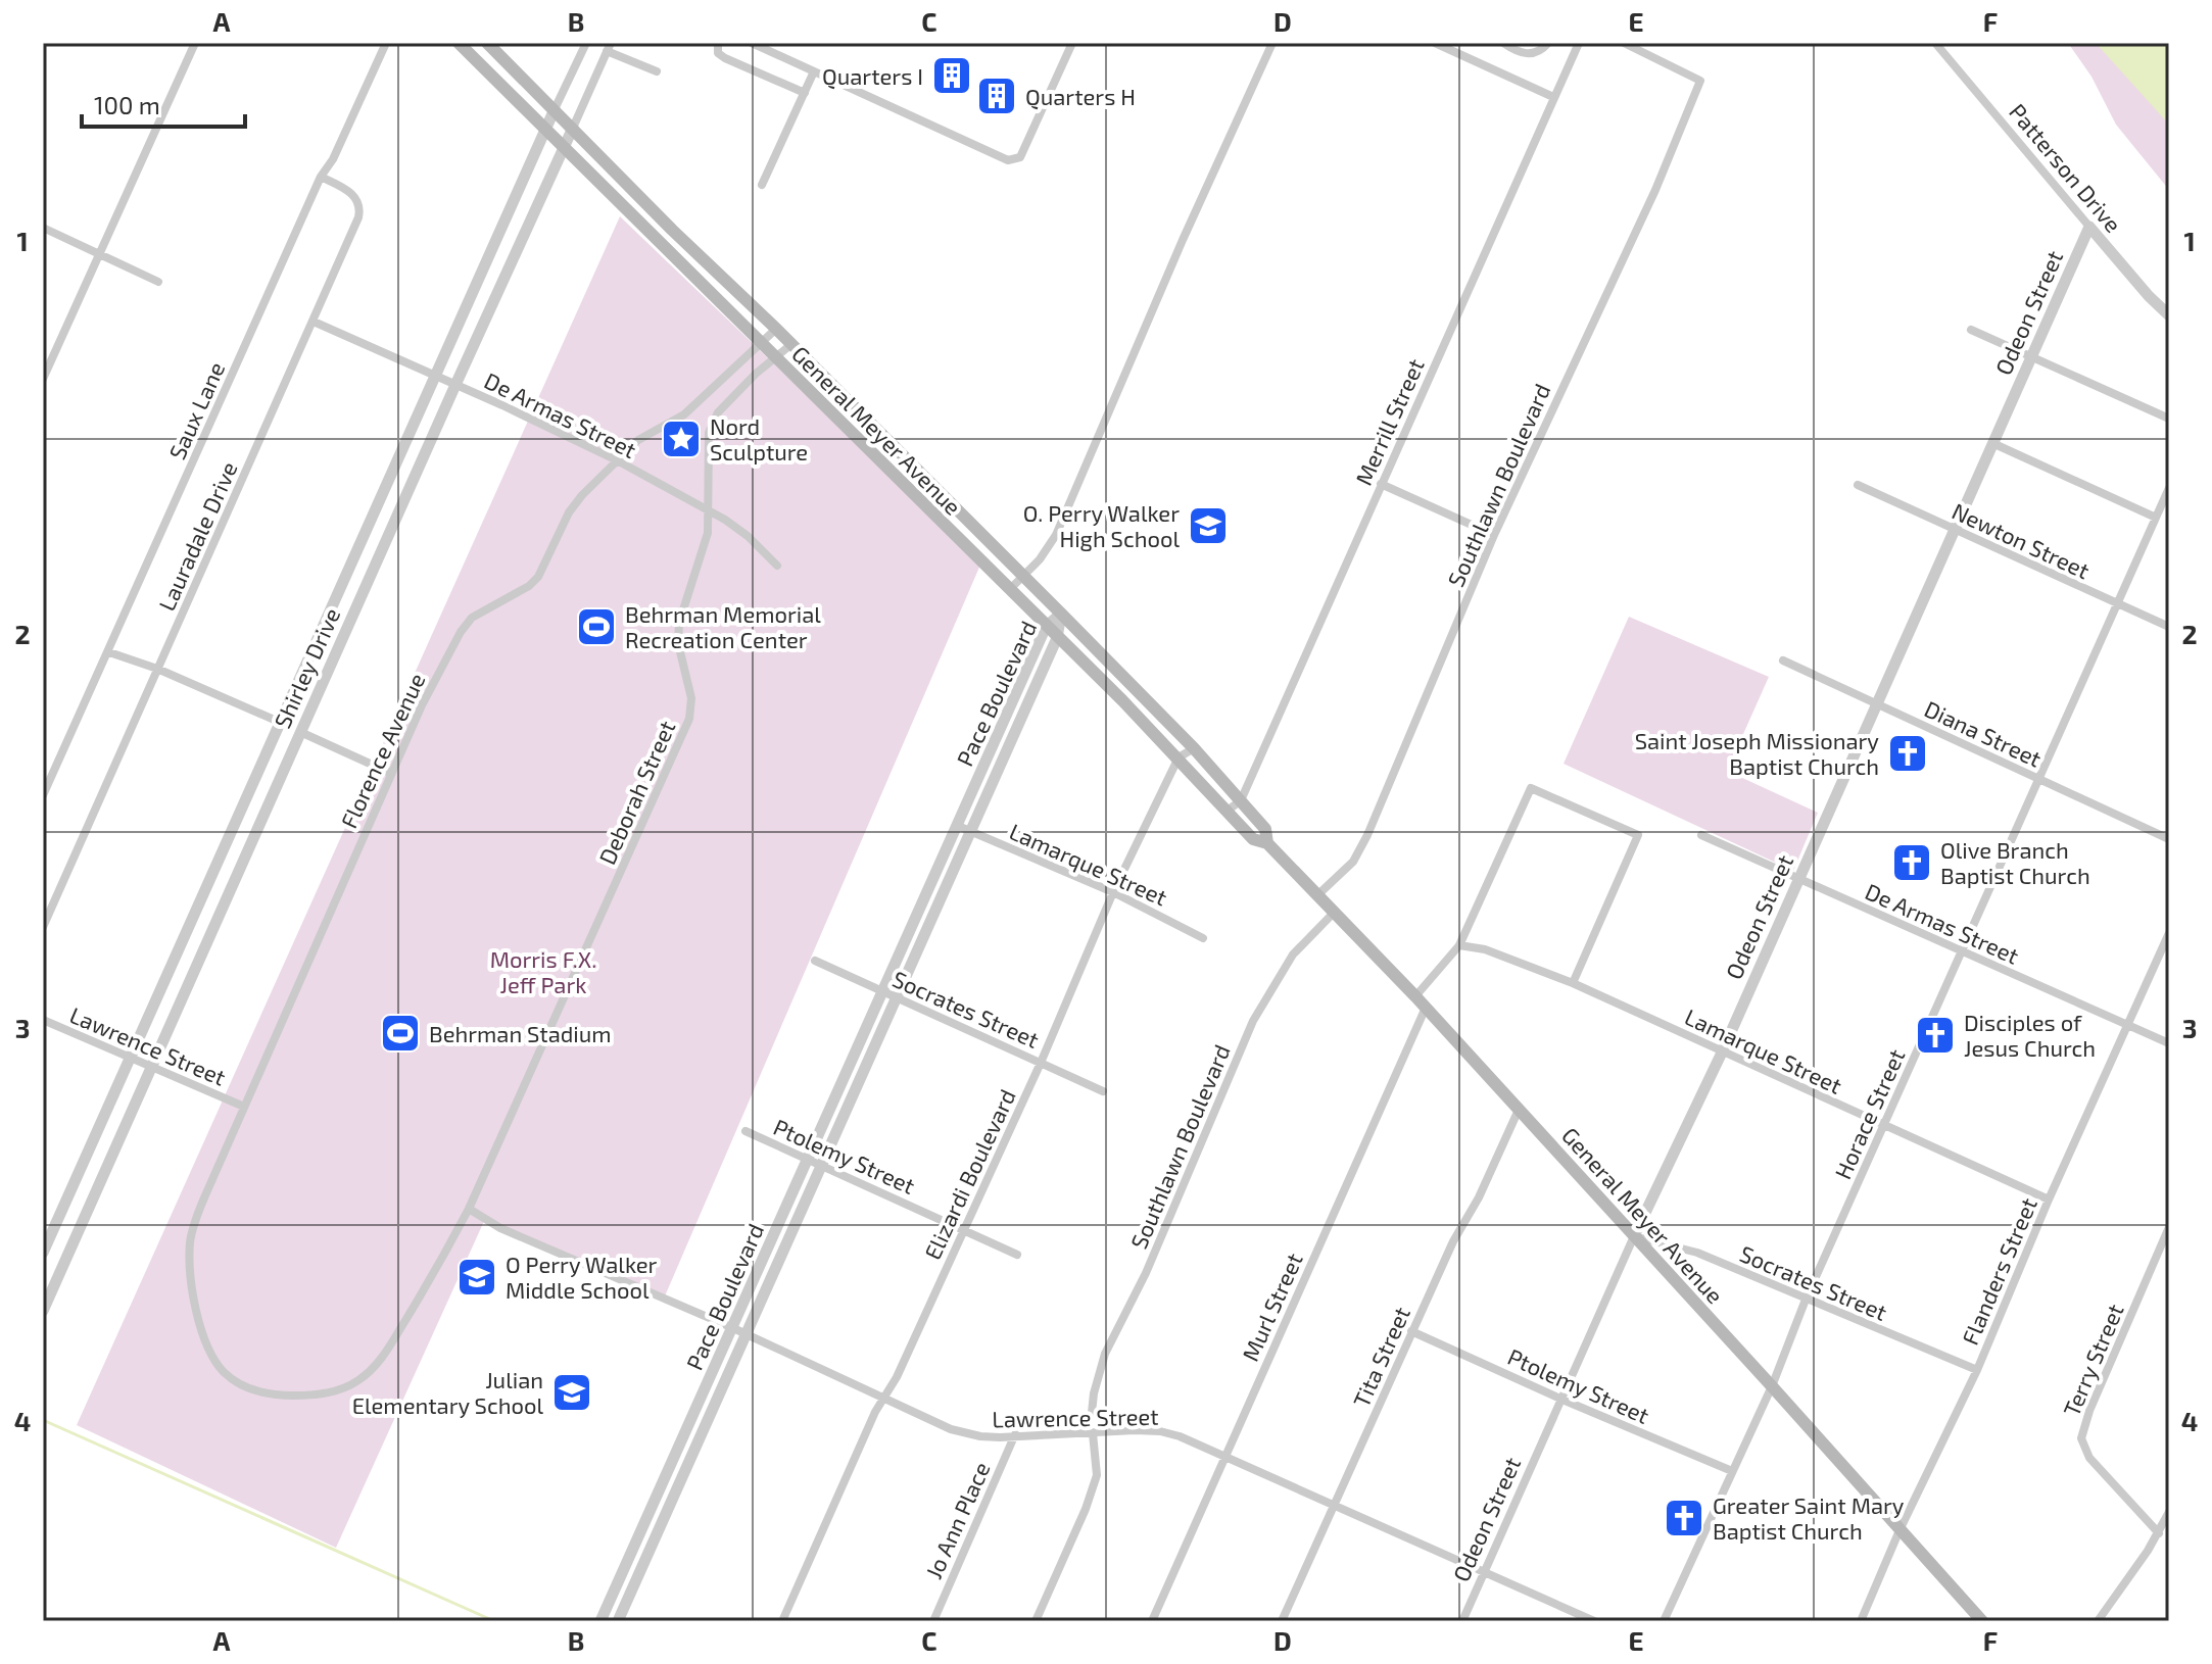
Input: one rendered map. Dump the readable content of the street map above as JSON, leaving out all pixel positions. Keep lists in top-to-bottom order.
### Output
{
  "streets": {
    "main road": ["General Meyer Avenue"],
    "street": [
      "Patterson Drive",
      "Odeon Street",
      "Saux Lane",
      "De Armas Street",
      "Merrill Street",
      "Southlawn Boulevard",
      "Lauradale Drive",
      "Newton Street",
      "Shirley Drive",
      "Pace Boulevard",
      "Diana Street",
      "Florence Avenue",
      "Deborah Street",
      "Lamarque Street",
      "Socrates Street",
      "Lawrence Street",
      "Horace Street",
      "Ptolemy Street",
      "Elizardi Boulevard",
      "Flanders Street",
      "Murl Street",
      "Tita Street",
      "Terry Street",
      "Jo Ann Place"
    ]
  },
  "crossings": [
    ["Patterson Drive", "Odeon Street"],
    ["Odeon Street", "De Armas Street"],
    ["Odeon Street", "General Meyer Avenue"],
    ["Odeon Street", "Newton Street"],
    ["Odeon Street", "Diana Street"],
    ["Odeon Street", "Lamarque Street"],
    ["Odeon Street", "Socrates Street"],
    ["Odeon Street", "Lawrence Street"],
    ["Odeon Street", "Ptolemy Street"],
    ["Saux Lane", "Lauradale Drive"],
    ["De Armas Street", "Lauradale Drive"],
    ["De Armas Street", "Shirley Drive"],
    ["De Armas Street", "Florence Avenue"],
    ["De Armas Street", "Deborah Street"],
    ["De Armas Street", "Horace Street"],
    ["De Armas Street", "Flanders Street"],
    ["Merrill Street", "General Meyer Avenue"],
    ["General Meyer Avenue", "Southlawn Boulevard"],
    ["General Meyer Avenue", "Shirley Drive"],
    ["General Meyer Avenue", "Pace Boulevard"],
    ["General Meyer Avenue", "Florence Avenue"],
    ["General Meyer Avenue", "Deborah Street"],
    ["General Meyer Avenue", "Socrates Street"],
    ["General Meyer Avenue", "Horace Street"],
    ["General Meyer Avenue", "Elizardi Boulevard"],
    ["General Meyer Avenue", "Flanders Street"],
    ["General Meyer Avenue", "Murl Street"],
    ["General Meyer Avenue", "Tita Street"],
    ["Newton Street", "Horace Street"],
    ["Shirley Drive", "Lawrence Street"],
    ["Pace Boulevard", "Lamarque Street"],
    ["Pace Boulevard", "Socrates Street"],
    ["Pace Boulevard", "Lawrence Street"],
    ["Pace Boulevard", "Ptolemy Street"],
    ["Diana Street", "Horace Street"],
    ["Florence Avenue", "Lawrence Street"],
    ["Deborah Street", "Lawrence Street"],
    ["Lamarque Street", "Horace Street"],
    ["Lamarque Street", "Elizardi Boulevard"],
    ["Lamarque Street", "Flanders Street"],
    ["Socrates Street", "Horace Street"],
    ["Socrates Street", "Elizardi Boulevard"],
    ["Socrates Street", "Flanders Street"],
    ["Lawrence Street", "Elizardi Boulevard"],
    ["Lawrence Street", "Murl Street"],
    ["Lawrence Street", "Tita Street"],
    ["Lawrence Street", "Jo Ann Place"],
    ["Horace Street", "Ptolemy Street"],
    ["Ptolemy Street", "Elizardi Boulevard"],
    ["Ptolemy Street", "Tita Street"]
  ],
  "parks": ["Morris F.X. Jeff Park"],
  "places": {
    "building": ["Quarters I", "Quarters H"],
    "place": ["Nord Sculpture"],
    "school or university": ["O. Perry Walker High School", "O Perry Walker Middle School", "Julian Elementary School"],
    "sports": ["Behrman Memorial Recreation Center", "Behrman Stadium"],
    "church": [
      "Saint Joseph Missionary Baptist Church",
      "Olive Branch Baptist Church",
      "Disciples of Jesus Church",
      "Greater Saint Mary Baptist Church"
    ]
  },
  "scale_bar": "100 m",
  "grid": {
    "columns": [
      "A",
      "B",
      "C",
      "D",
      "E",
      "F"
    ],
    "rows": [
      "1",
      "2",
      "3",
      "4"
    ]
  }
}
